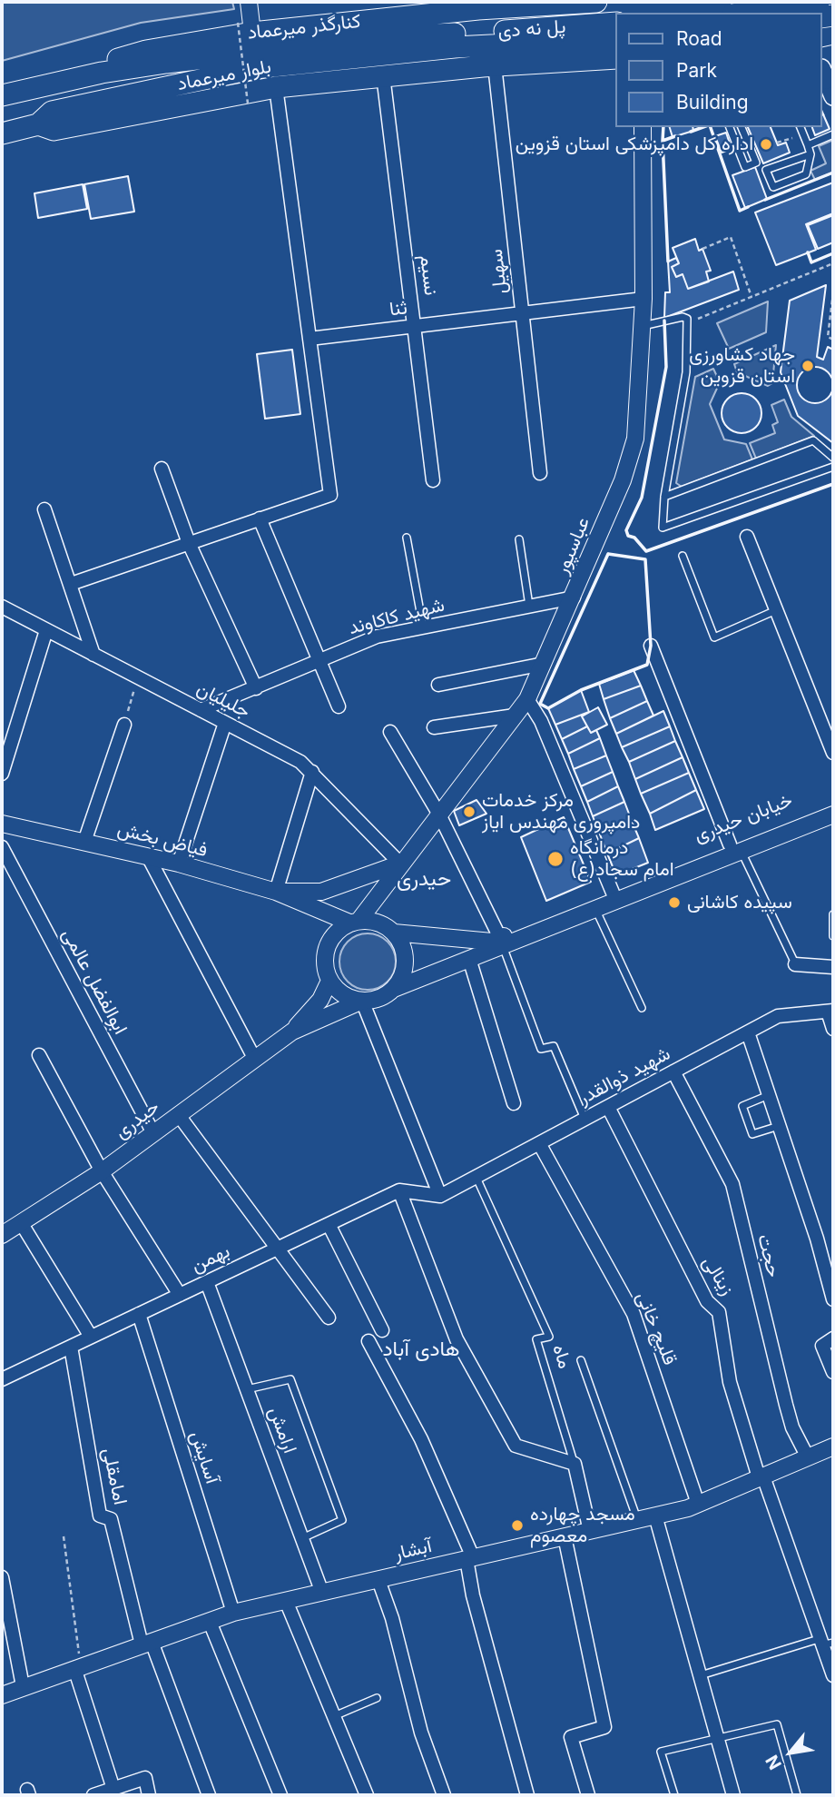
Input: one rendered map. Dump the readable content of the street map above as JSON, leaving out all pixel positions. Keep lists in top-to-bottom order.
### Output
{
  "streets": {
    "main road": ["کنارگذر میرعماد", "پل نه دی", "بلوار میرعماد"],
    "street": [
      "سهیل",
      "نسیم",
      "ثنا",
      "عباسپور",
      "شهید کاکاوند",
      "جلیلیان",
      "خیابان حیدری",
      "فیاض بخش",
      "ابوالفضل عالمی",
      "شهید ذوالقدر",
      "حیدری",
      "حجت",
      "بهمن",
      "زینالی",
      "قلیچ خانی",
      "ماه",
      "ارامش",
      "آسایش",
      "امامقلی",
      "آبشار"
    ]
  },
  "crossings": [
    ["کنارگذر میرعماد", "بلوار میرعماد"],
    ["پل نه دی", "بلوار میرعماد"],
    ["سهیل", "ثنا"],
    ["نسیم", "ثنا"],
    ["ثنا", "عباسپور"],
    ["عباسپور", "شهید کاکاوند"],
    ["عباسپور", "جلیلیان"],
    ["عباسپور", "فیاض بخش"],
    ["شهید کاکاوند", "جلیلیان"],
    ["ابوالفضل عالمی", "حیدری"],
    ["شهید ذوالقدر", "حجت"],
    ["شهید ذوالقدر", "زینالی"],
    ["شهید ذوالقدر", "قلیچ خانی"],
    ["شهید ذوالقدر", "ماه"],
    ["حجت", "آبشار"],
    ["بهمن", "ارامش"],
    ["بهمن", "آسایش"],
    ["بهمن", "امامقلی"],
    ["زینالی", "آبشار"],
    ["قلیچ خانی", "آبشار"],
    ["ماه", "آبشار"],
    ["ارامش", "آبشار"],
    ["آسایش", "آبشار"],
    ["امامقلی", "آبشار"]
  ],
  "districts": ["حیدری", "هادی آباد"],
  "places": [
    "اداره کل دامپزشکی استان قزوین",
    "جهاد کشاورزی استان قزوین",
    "مرکز خدمات دامپروری مهندس ایاز",
    "درمانگاه امام سجاد(ع)",
    "سپیده کاشانی",
    "مسجد چهارده معصوم"
  ],
  "legend": ["Road", "Park", "Building"],
  "north": "bottom left"
}
